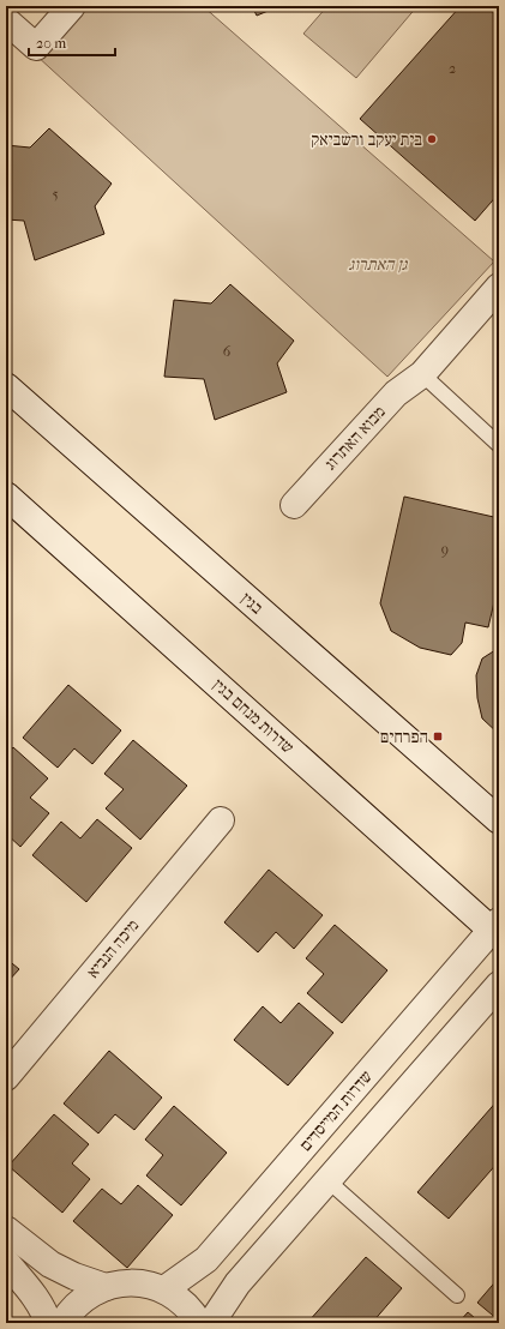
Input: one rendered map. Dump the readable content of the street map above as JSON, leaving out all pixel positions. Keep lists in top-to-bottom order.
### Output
{
  "streets": {
    "street": [
      "מבוא האתרוג",
      "בגין",
      "שדרות מנחם בגין",
      "מיכה הנביא",
      "שדרות המייסדים"
    ]
  },
  "crossings": [
    ["שדרות מנחם בגין", "שדרות המייסדים"]
  ],
  "parks": ["גן האתרוג"],
  "places": {
    "other": ["בית יעקב ורשביאק"],
    "transit": ["הפרחים"]
  },
  "house_numbers": [
    "2",
    "5",
    "6",
    "9"
  ],
  "scale_bar": "20 m"
}
